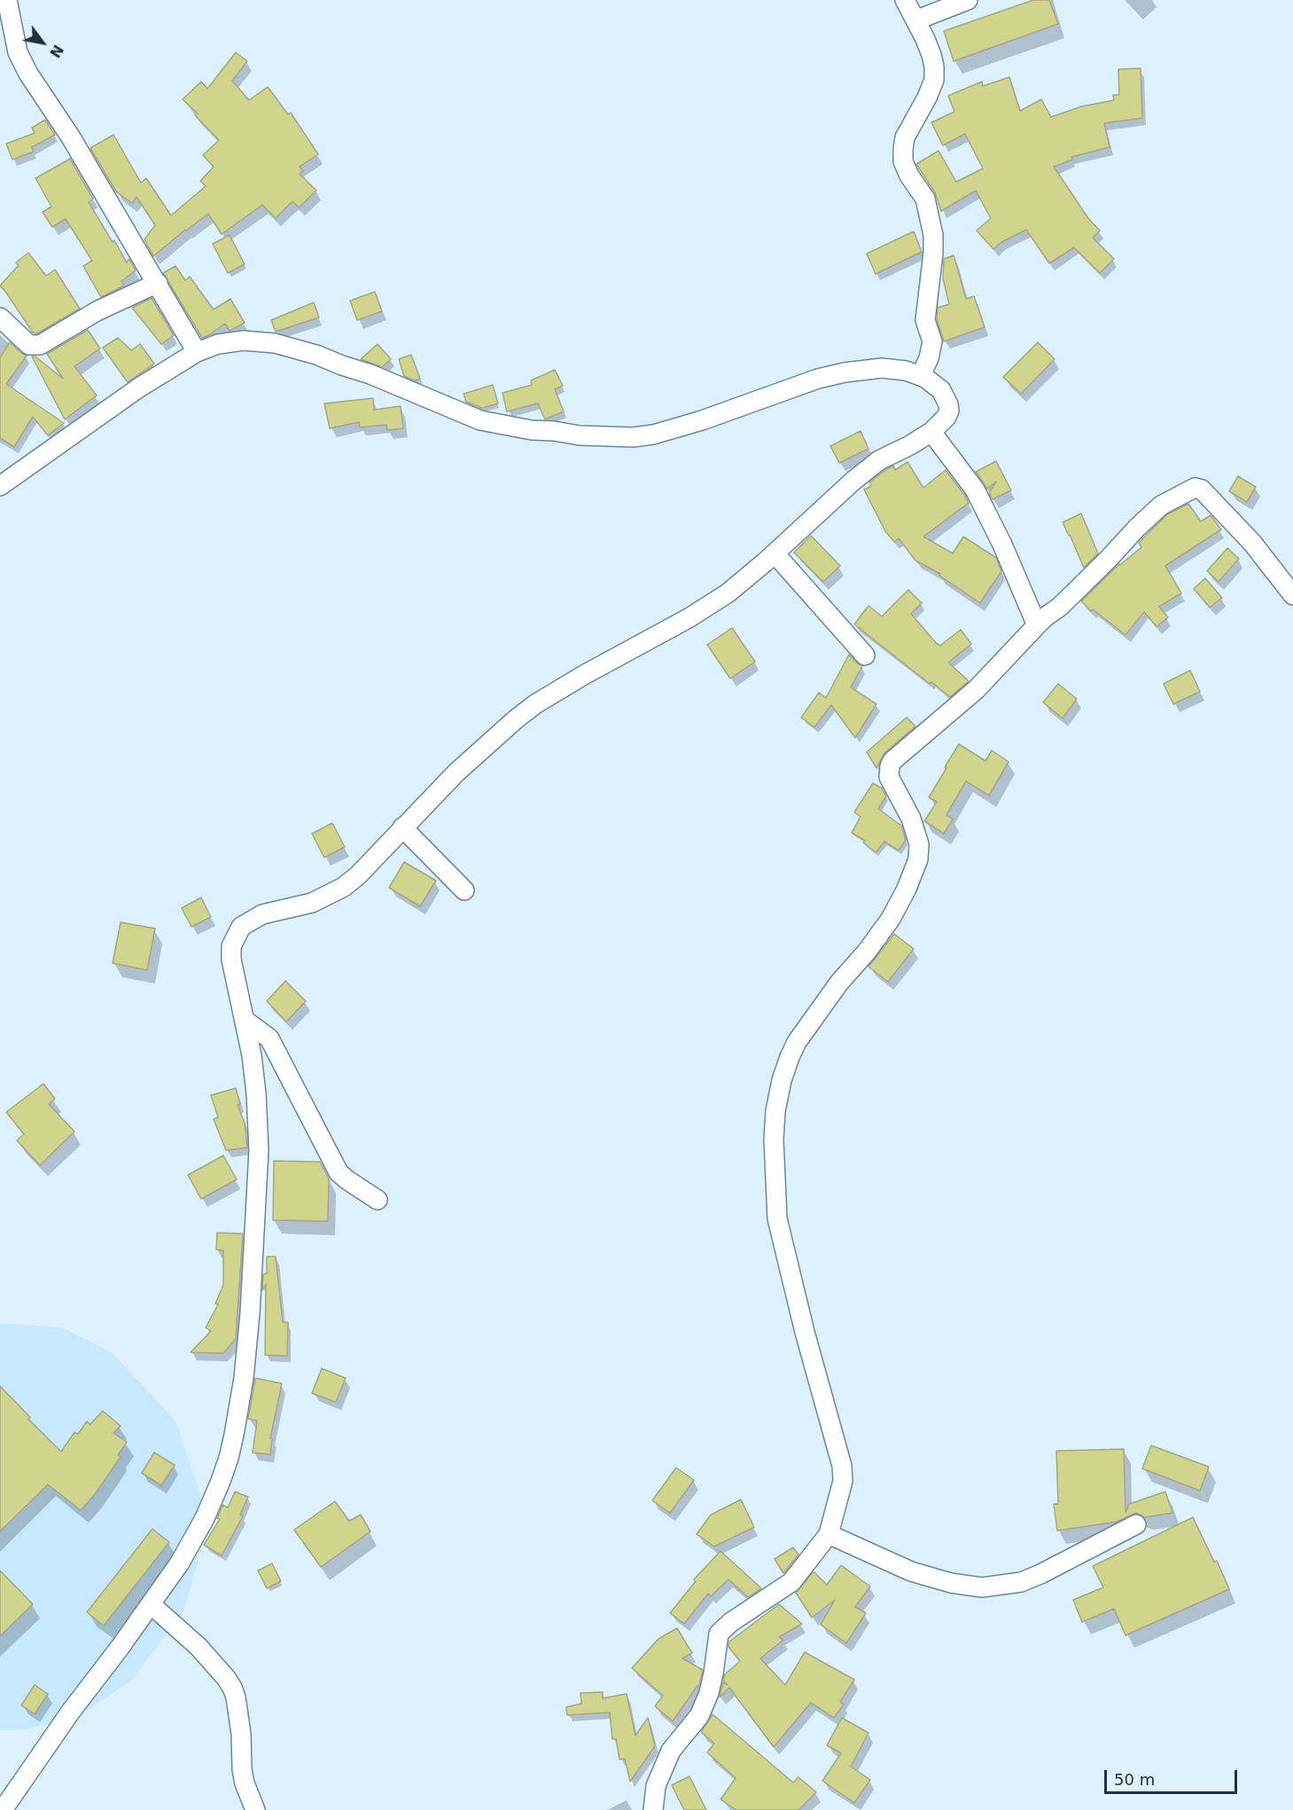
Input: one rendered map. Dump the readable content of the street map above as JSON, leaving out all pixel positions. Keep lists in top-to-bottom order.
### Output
{
  "scale_bar": "50 m",
  "north": "bottom right"
}
